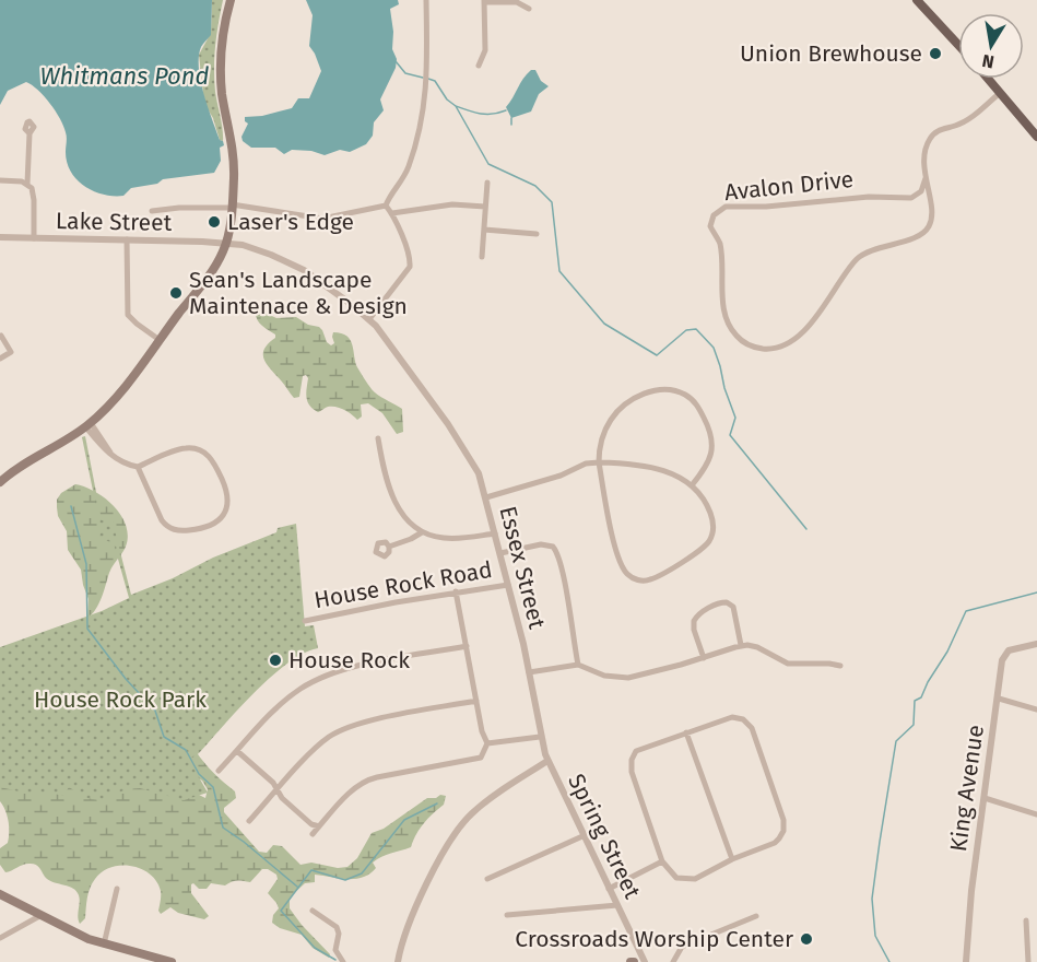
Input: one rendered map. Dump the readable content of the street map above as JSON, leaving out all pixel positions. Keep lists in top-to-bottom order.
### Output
{
  "streets": {
    "street": [
      "Avalon Drive",
      "Lake Street",
      "Essex Street",
      "House Rock Road",
      "King Avenue",
      "Spring Street"
    ]
  },
  "crossings": [
    ["Lake Street", "Essex Street"],
    ["Essex Street", "House Rock Road"],
    ["Essex Street", "Spring Street"]
  ],
  "water": ["Whitmans Pond"],
  "parks": ["House Rock Park"],
  "places": [
    "Union Brewhouse",
    "Laser's Edge",
    "Sean's Landscape Maintenace & Design",
    "House Rock",
    "Crossroads Worship Center"
  ],
  "north": "bottom"
}
